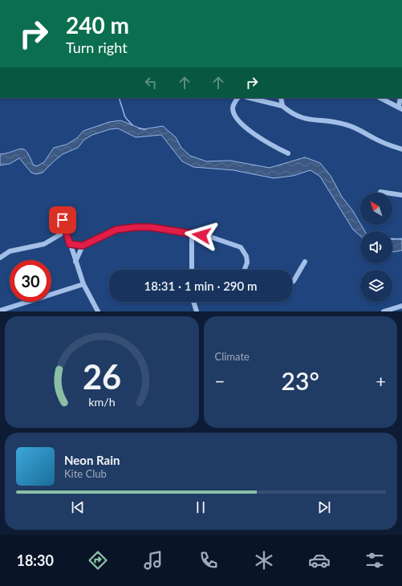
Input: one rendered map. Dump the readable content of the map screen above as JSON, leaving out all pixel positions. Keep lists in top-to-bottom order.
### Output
{
  "north": "top left",
  "page": {
    "turn": ["240 m", "Turn right"],
    "limit": "30",
    "trip": "18:31 · 1 min · 290 m",
    "tile": "Climate",
    "heat": ["−", "23°", "+"],
    "song": ["Neon Rain", "Kite Club"],
    "tabs": "18:30",
    "gauge": ["26", "km/h"]
  }
}
